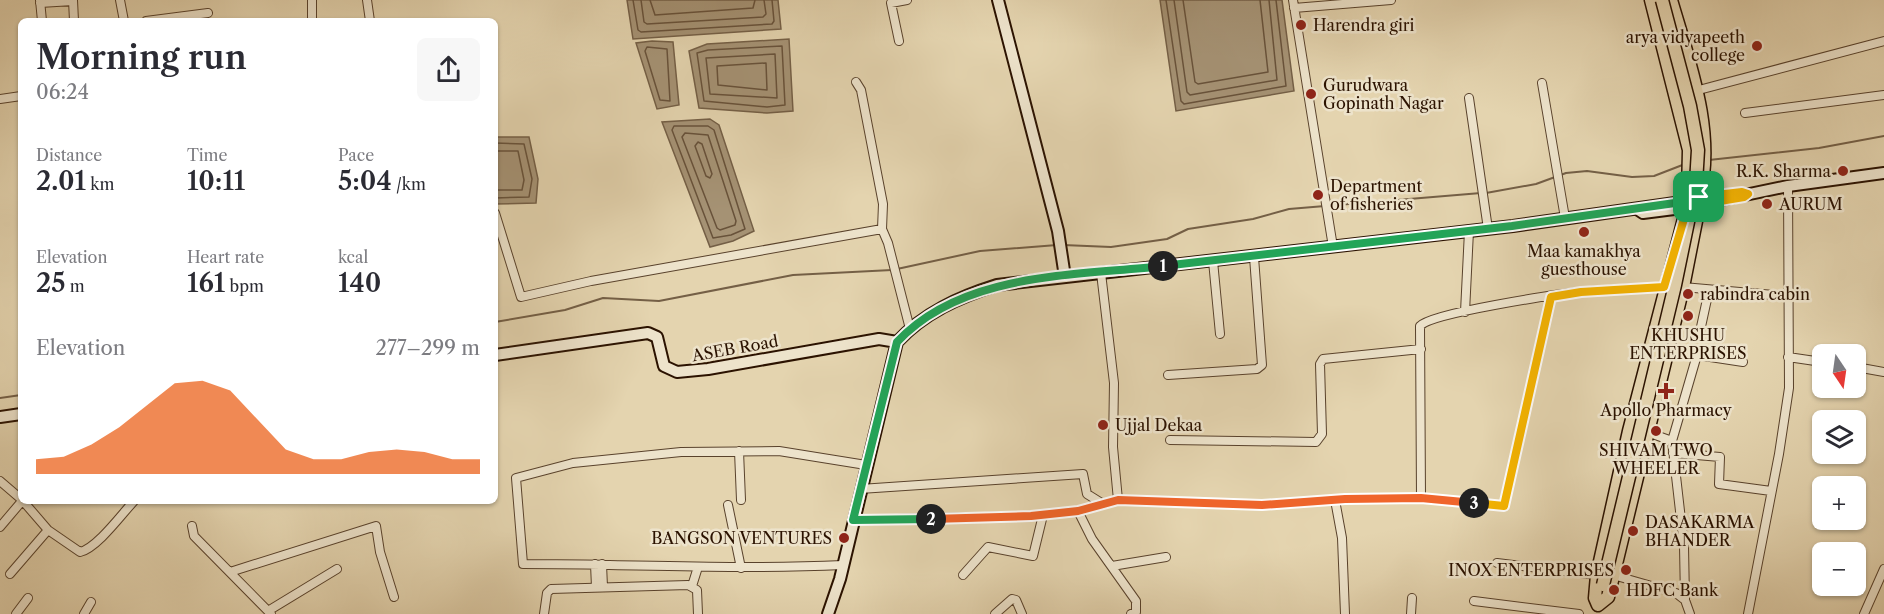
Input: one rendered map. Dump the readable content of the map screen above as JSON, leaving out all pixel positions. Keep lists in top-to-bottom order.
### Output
{
  "streets": {
    "main road": ["ASEB Road"]
  },
  "places": {
    "other": [
      "Harendra giri",
      "arya vidyapeeth college",
      "Gurudwara Gopinath Nagar",
      "R.K. Sharma",
      "Department of fisheries",
      "AURUM",
      "Maa kamakhya guesthouse",
      "rabindra cabin",
      "KHUSHU ENTERPRISES",
      "Ujjal Dekaa",
      "SHIVAM TWO WHEELER",
      "DASAKARMA BHANDER",
      "BANGSON VENTURES",
      "INOX ENTERPRISES",
      "HDFC Bank"
    ],
    "health": ["Apollo Pharmacy"]
  },
  "north": "bottom",
  "page": {
    "heading": ["Morning run", "06:24"],
    "stats": [
      ["Distance", "2.01 km"],
      ["Time", "10:11"],
      ["Pace", "5:04 /km"],
      ["Elevation", "25 m"],
      ["Heart rate", "161 bpm"],
      ["kcal", "140"]
    ],
    "pins": ["1", "3", "2"],
    "chart": ["Elevation", "277–299 m"],
    "map_buttons": ["+", "−"]
  }
}
